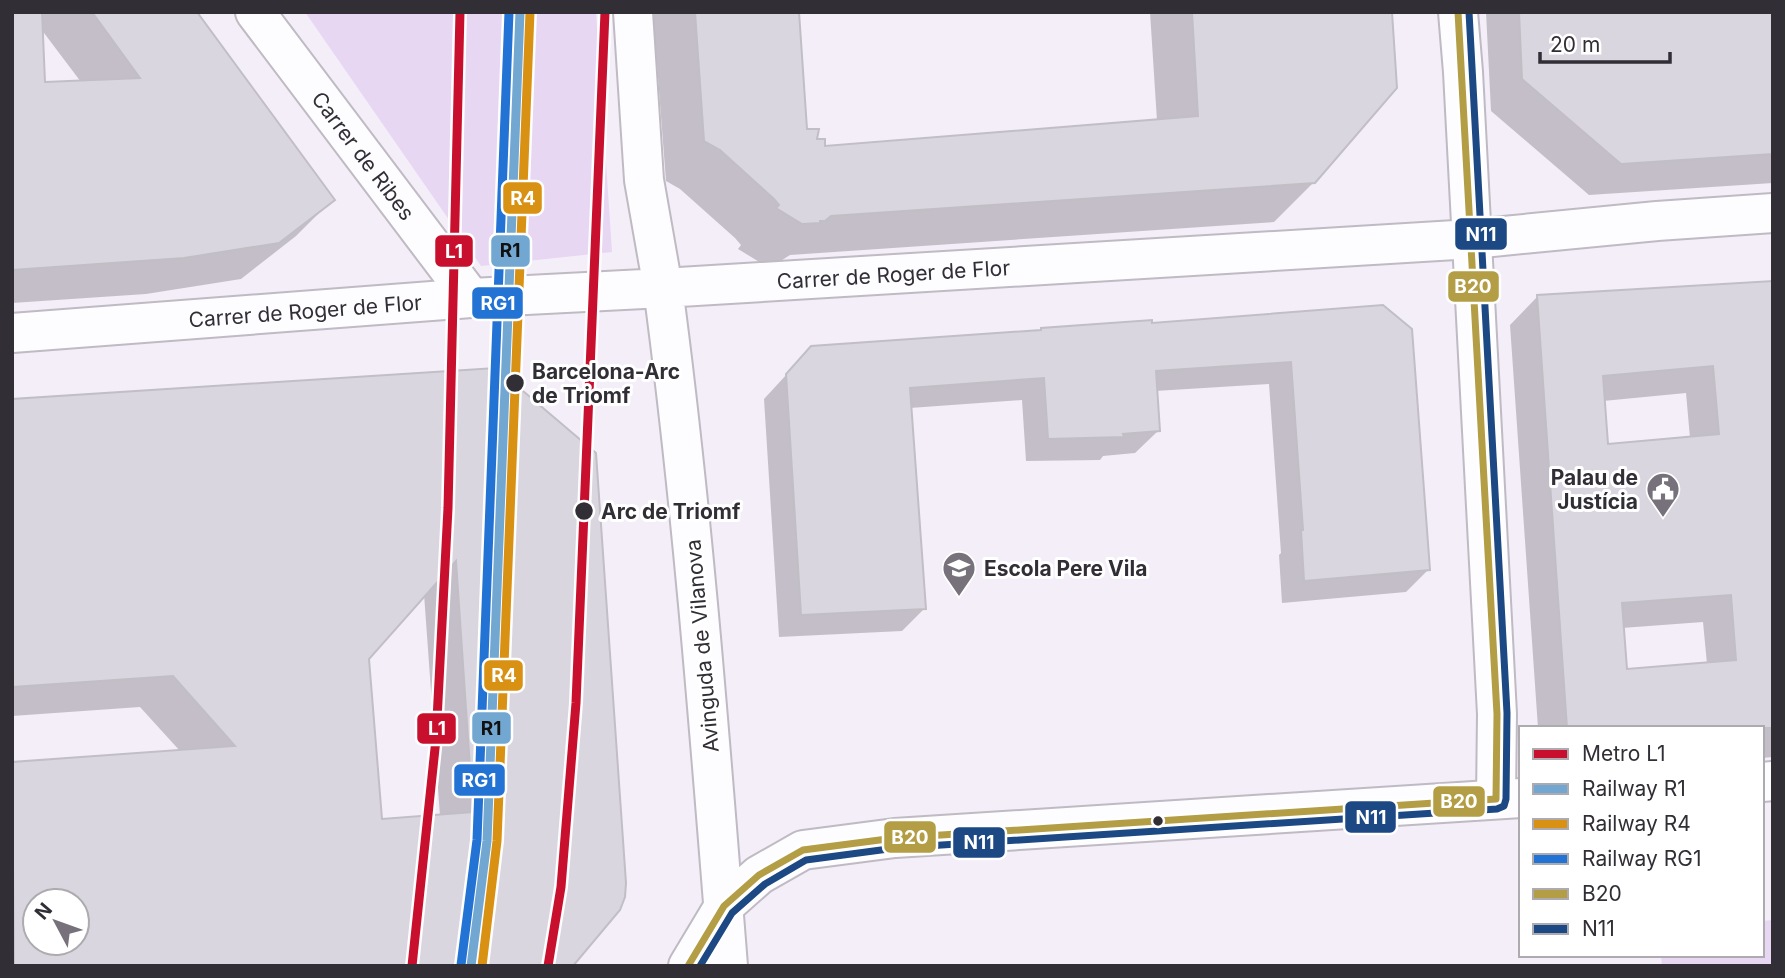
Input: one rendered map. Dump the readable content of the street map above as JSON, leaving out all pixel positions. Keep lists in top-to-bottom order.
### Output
{
  "streets": {
    "street": ["Carrer de Ribes", "Carrer de Roger de Flor", "Avinguda de Vilanova"]
  },
  "crossings": [
    ["Carrer de Ribes", "Carrer de Roger de Flor"],
    ["Carrer de Roger de Flor", "Avinguda de Vilanova"]
  ],
  "places": {
    "other": ["Barcelona-Arc de Triomf", "Arc de Triomf"],
    "public building": ["Palau de Justícia"],
    "school or university": ["Escola Pere Vila"]
  },
  "lines": [
    "metro line L1",
    "rail line R1",
    "rail line R4",
    "rail line RG1",
    "transit line B20",
    "transit line N11"
  ],
  "legend": [
    "Metro L1",
    "Railway R1",
    "Railway R4",
    "Railway RG1",
    "B20",
    "N11"
  ],
  "scale_bar": "20 m",
  "north": "top left"
}
